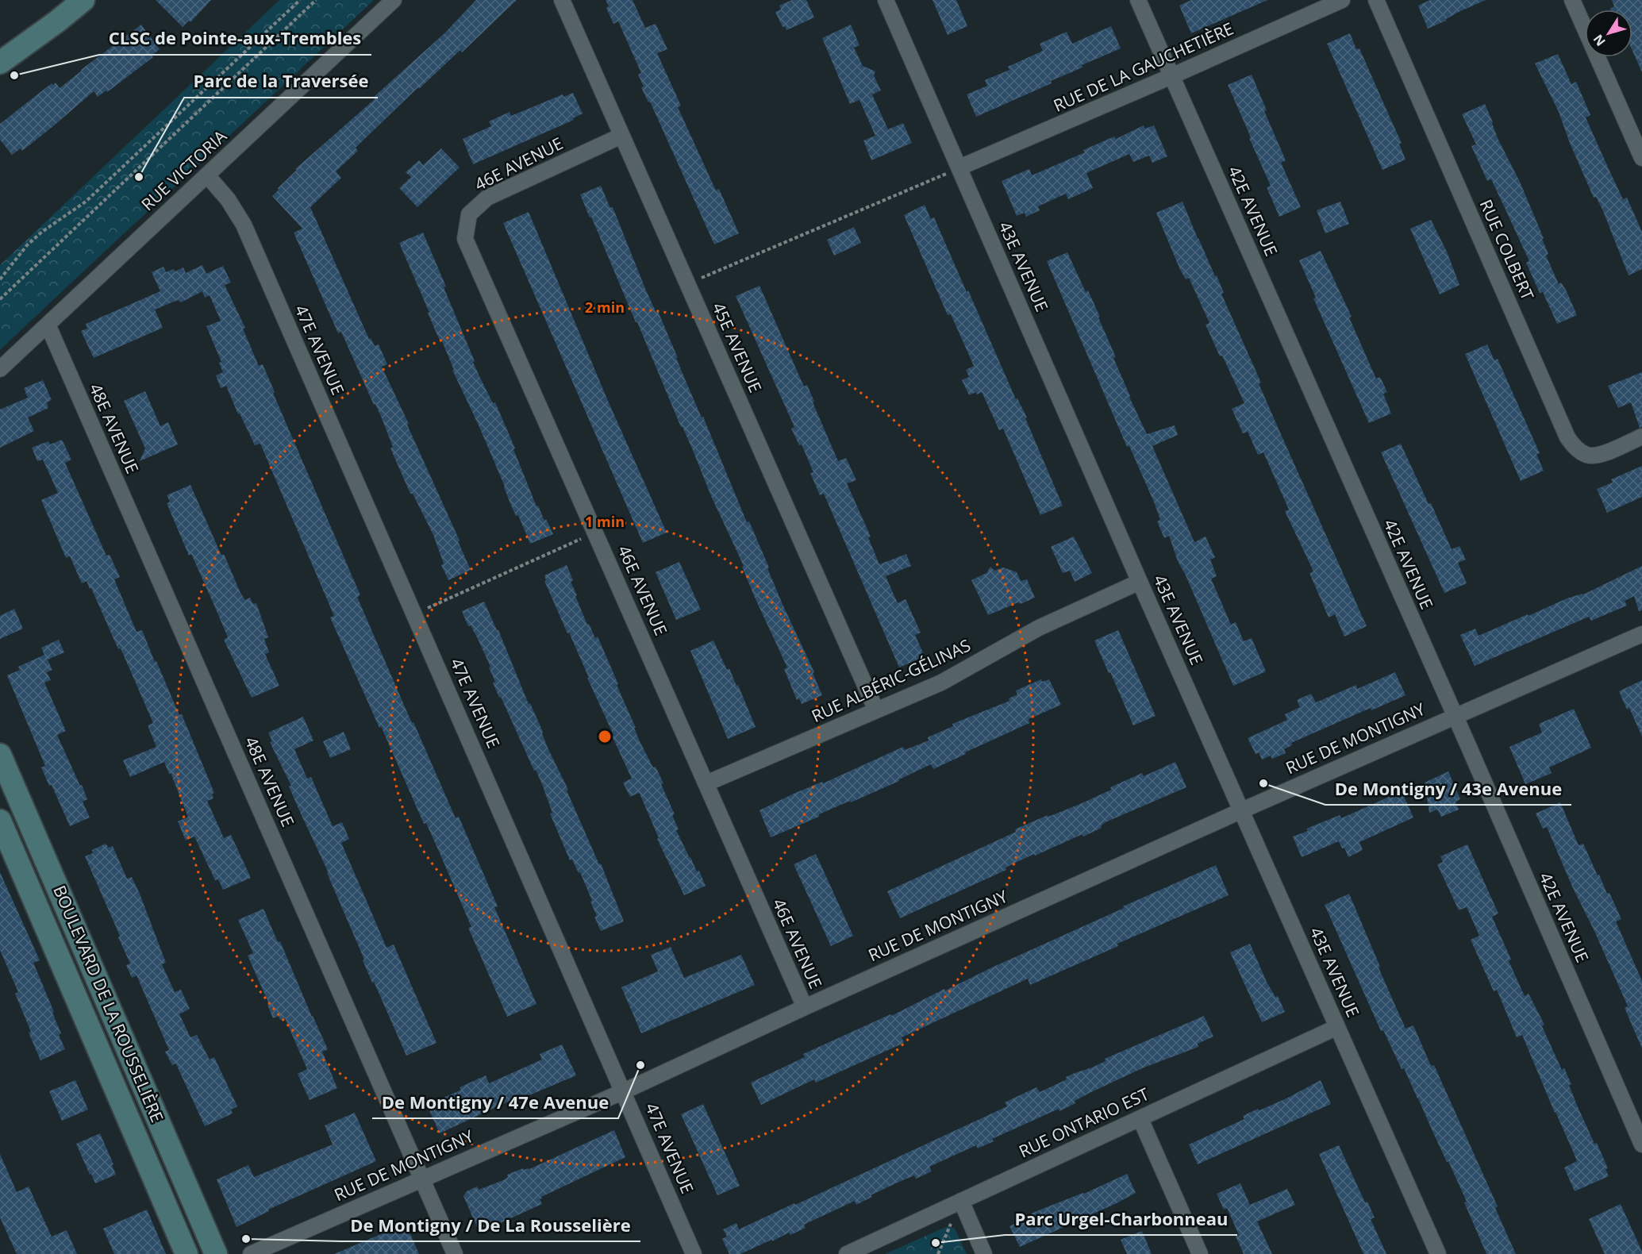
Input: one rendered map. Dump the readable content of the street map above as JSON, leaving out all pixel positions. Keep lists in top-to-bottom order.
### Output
{
  "streets": {
    "street": [
      "RUE DE LA GAUCHETIÈRE",
      "46E AVENUE",
      "RUE VICTORIA",
      "42E AVENUE",
      "RUE COLBERT",
      "43E AVENUE",
      "45E AVENUE",
      "47E AVENUE",
      "48E AVENUE",
      "RUE ALBÉRIC-GÉLINAS",
      "RUE DE MONTIGNY",
      "BOULEVARD DE LA ROUSSELIÈRE",
      "RUE ONTARIO EST"
    ]
  },
  "crossings": [
    ["RUE DE LA GAUCHETIÈRE", "42E AVENUE"],
    ["RUE DE LA GAUCHETIÈRE", "43E AVENUE"],
    ["46E AVENUE", "45E AVENUE"],
    ["46E AVENUE", "RUE ALBÉRIC-GÉLINAS"],
    ["46E AVENUE", "RUE DE MONTIGNY"],
    ["RUE VICTORIA", "47E AVENUE"],
    ["RUE VICTORIA", "48E AVENUE"],
    ["42E AVENUE", "RUE DE MONTIGNY"],
    ["43E AVENUE", "RUE ALBÉRIC-GÉLINAS"],
    ["43E AVENUE", "RUE DE MONTIGNY"],
    ["43E AVENUE", "RUE ONTARIO EST"],
    ["45E AVENUE", "RUE ALBÉRIC-GÉLINAS"],
    ["47E AVENUE", "RUE DE MONTIGNY"],
    ["48E AVENUE", "RUE DE MONTIGNY"]
  ],
  "places": [
    "CLSC de Pointe-aux-Trembles",
    "Parc de la Traversée",
    "De Montigny / 43e Avenue",
    "De Montigny / 47e Avenue",
    "De Montigny / De La Rousselière",
    "Parc Urgel-Charbonneau"
  ],
  "north": "bottom left",
  "rings": ["2 min", "1 min"]
}
